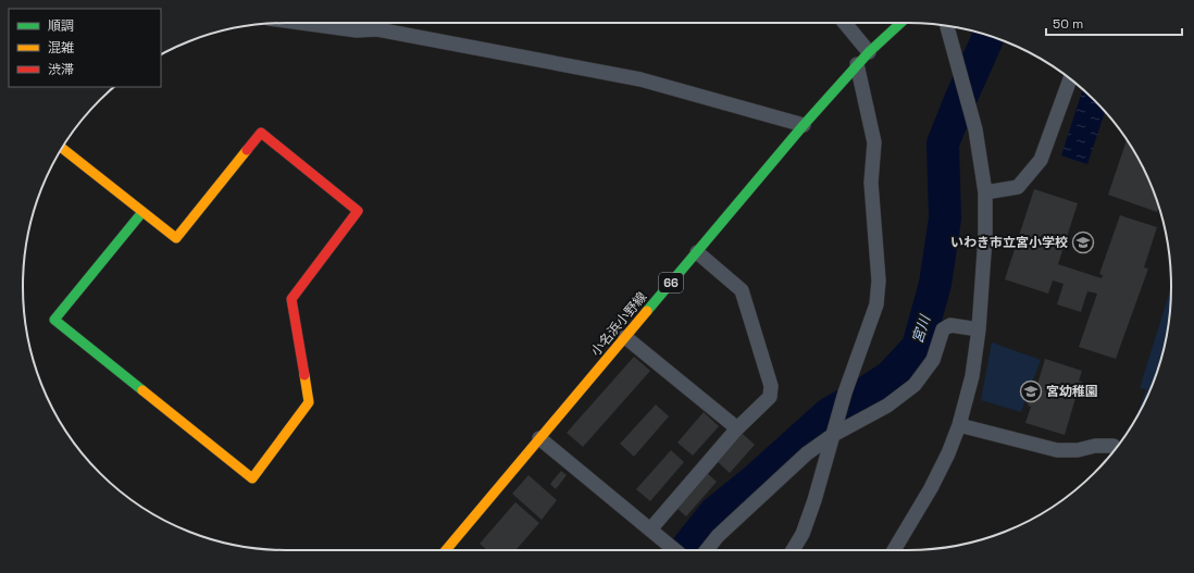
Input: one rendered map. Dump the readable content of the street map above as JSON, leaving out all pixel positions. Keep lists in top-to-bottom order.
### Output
{
  "streets": {
    "street": ["66", "小名浜小野線"]
  },
  "water": ["宮川"],
  "places": {
    "school or university": ["いわき市立宮小学校", "宮幼稚園"]
  },
  "legend": ["順調", "混雑", "渋滞"],
  "scale_bar": "50 m"
}
